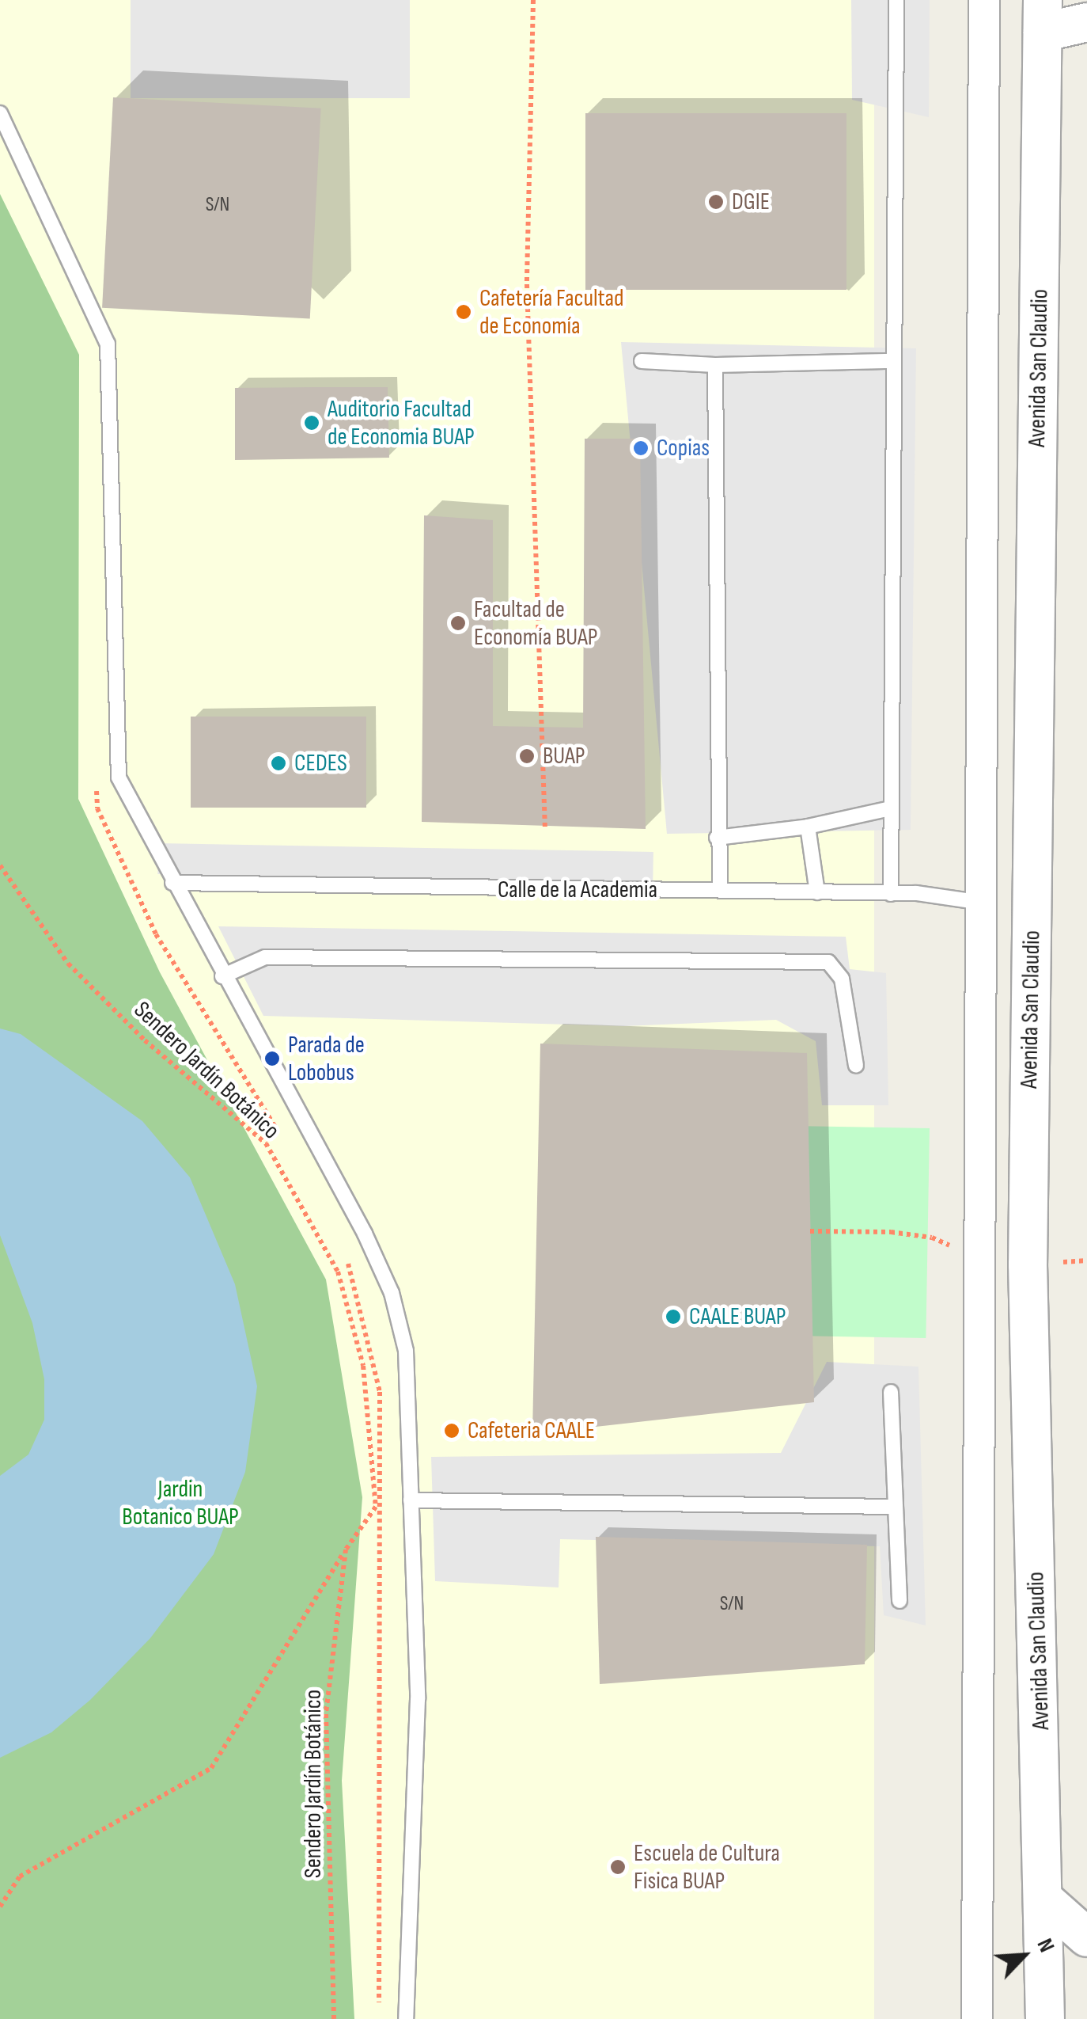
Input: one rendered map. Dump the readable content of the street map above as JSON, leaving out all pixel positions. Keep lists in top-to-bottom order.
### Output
{
  "streets": {
    "street": ["Avenida San Claudio"],
    "lane": ["Calle de la Academia"],
    "path": ["Sendero Jardín Botánico"]
  },
  "parks": ["Jardin Botanico BUAP"],
  "places": [
    "DGIE",
    "Cafetería Facultad de Economía",
    "Auditorio Facultad de Economia BUAP",
    "Copias",
    "Facultad de Economía BUAP",
    "BUAP",
    "CEDES",
    "Parada de Lobobus",
    "CAALE BUAP",
    "Cafeteria CAALE",
    "Escuela de Cultura Fisica BUAP"
  ],
  "house_numbers": ["S/N", "S/N"],
  "north": "top right"
}
